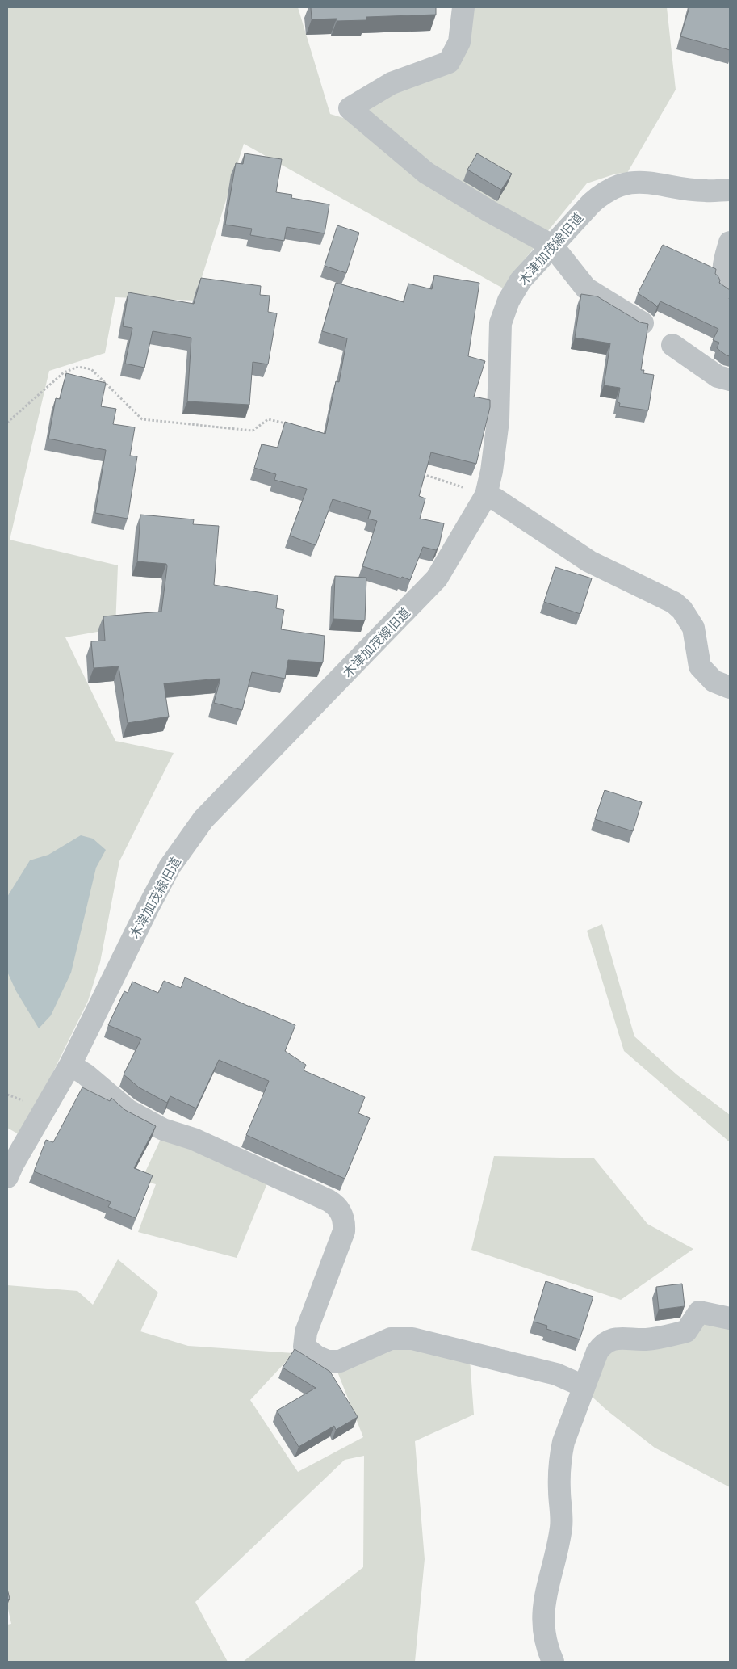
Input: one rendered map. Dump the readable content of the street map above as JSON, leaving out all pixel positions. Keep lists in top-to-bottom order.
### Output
{
  "streets": {
    "street": ["木津加茂線旧道"]
  }
}
